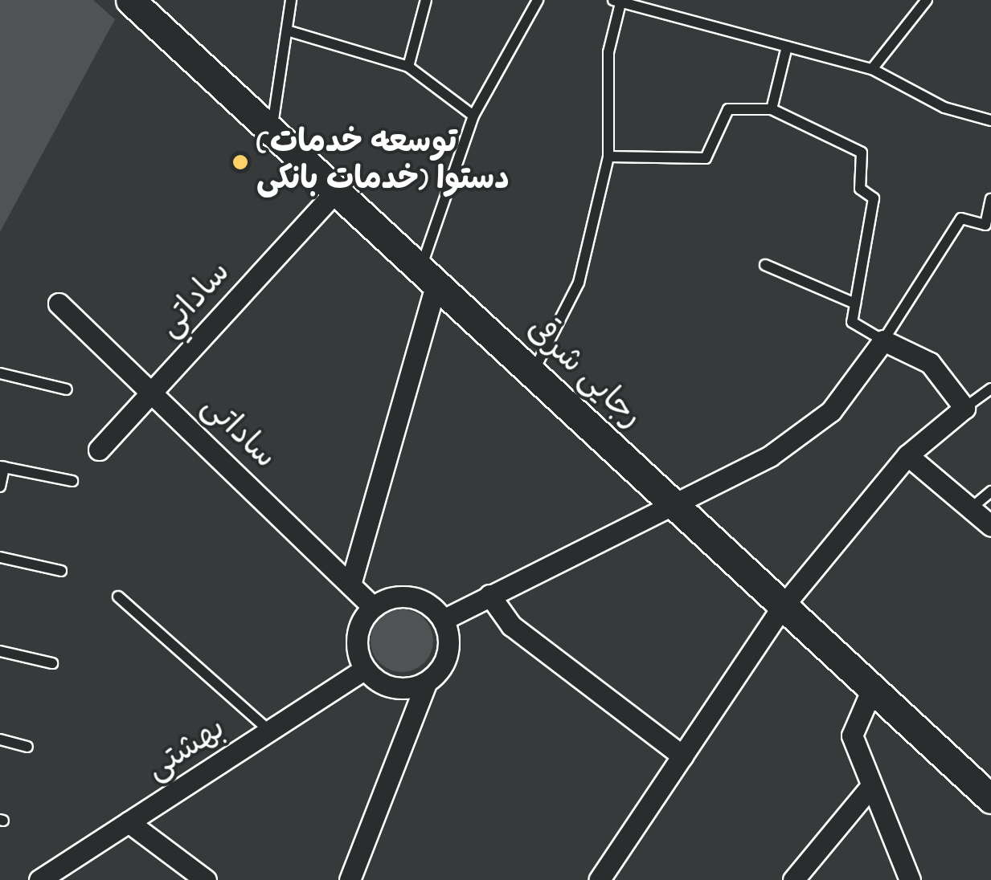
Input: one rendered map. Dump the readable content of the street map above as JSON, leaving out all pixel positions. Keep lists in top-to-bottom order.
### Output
{
  "streets": {
    "street": [
      "ساداتي",
      "رجایی شرقی",
      "ساداتی",
      "بهشتی"
    ]
  },
  "crossings": [
    ["ساداتي", "رجایی شرقی"],
    ["ساداتي", "ساداتی"],
    ["ساداتی", "بهشتی"]
  ],
  "places": ["(توسعه خدمات دستوا (خدمات بانکی"]
}
